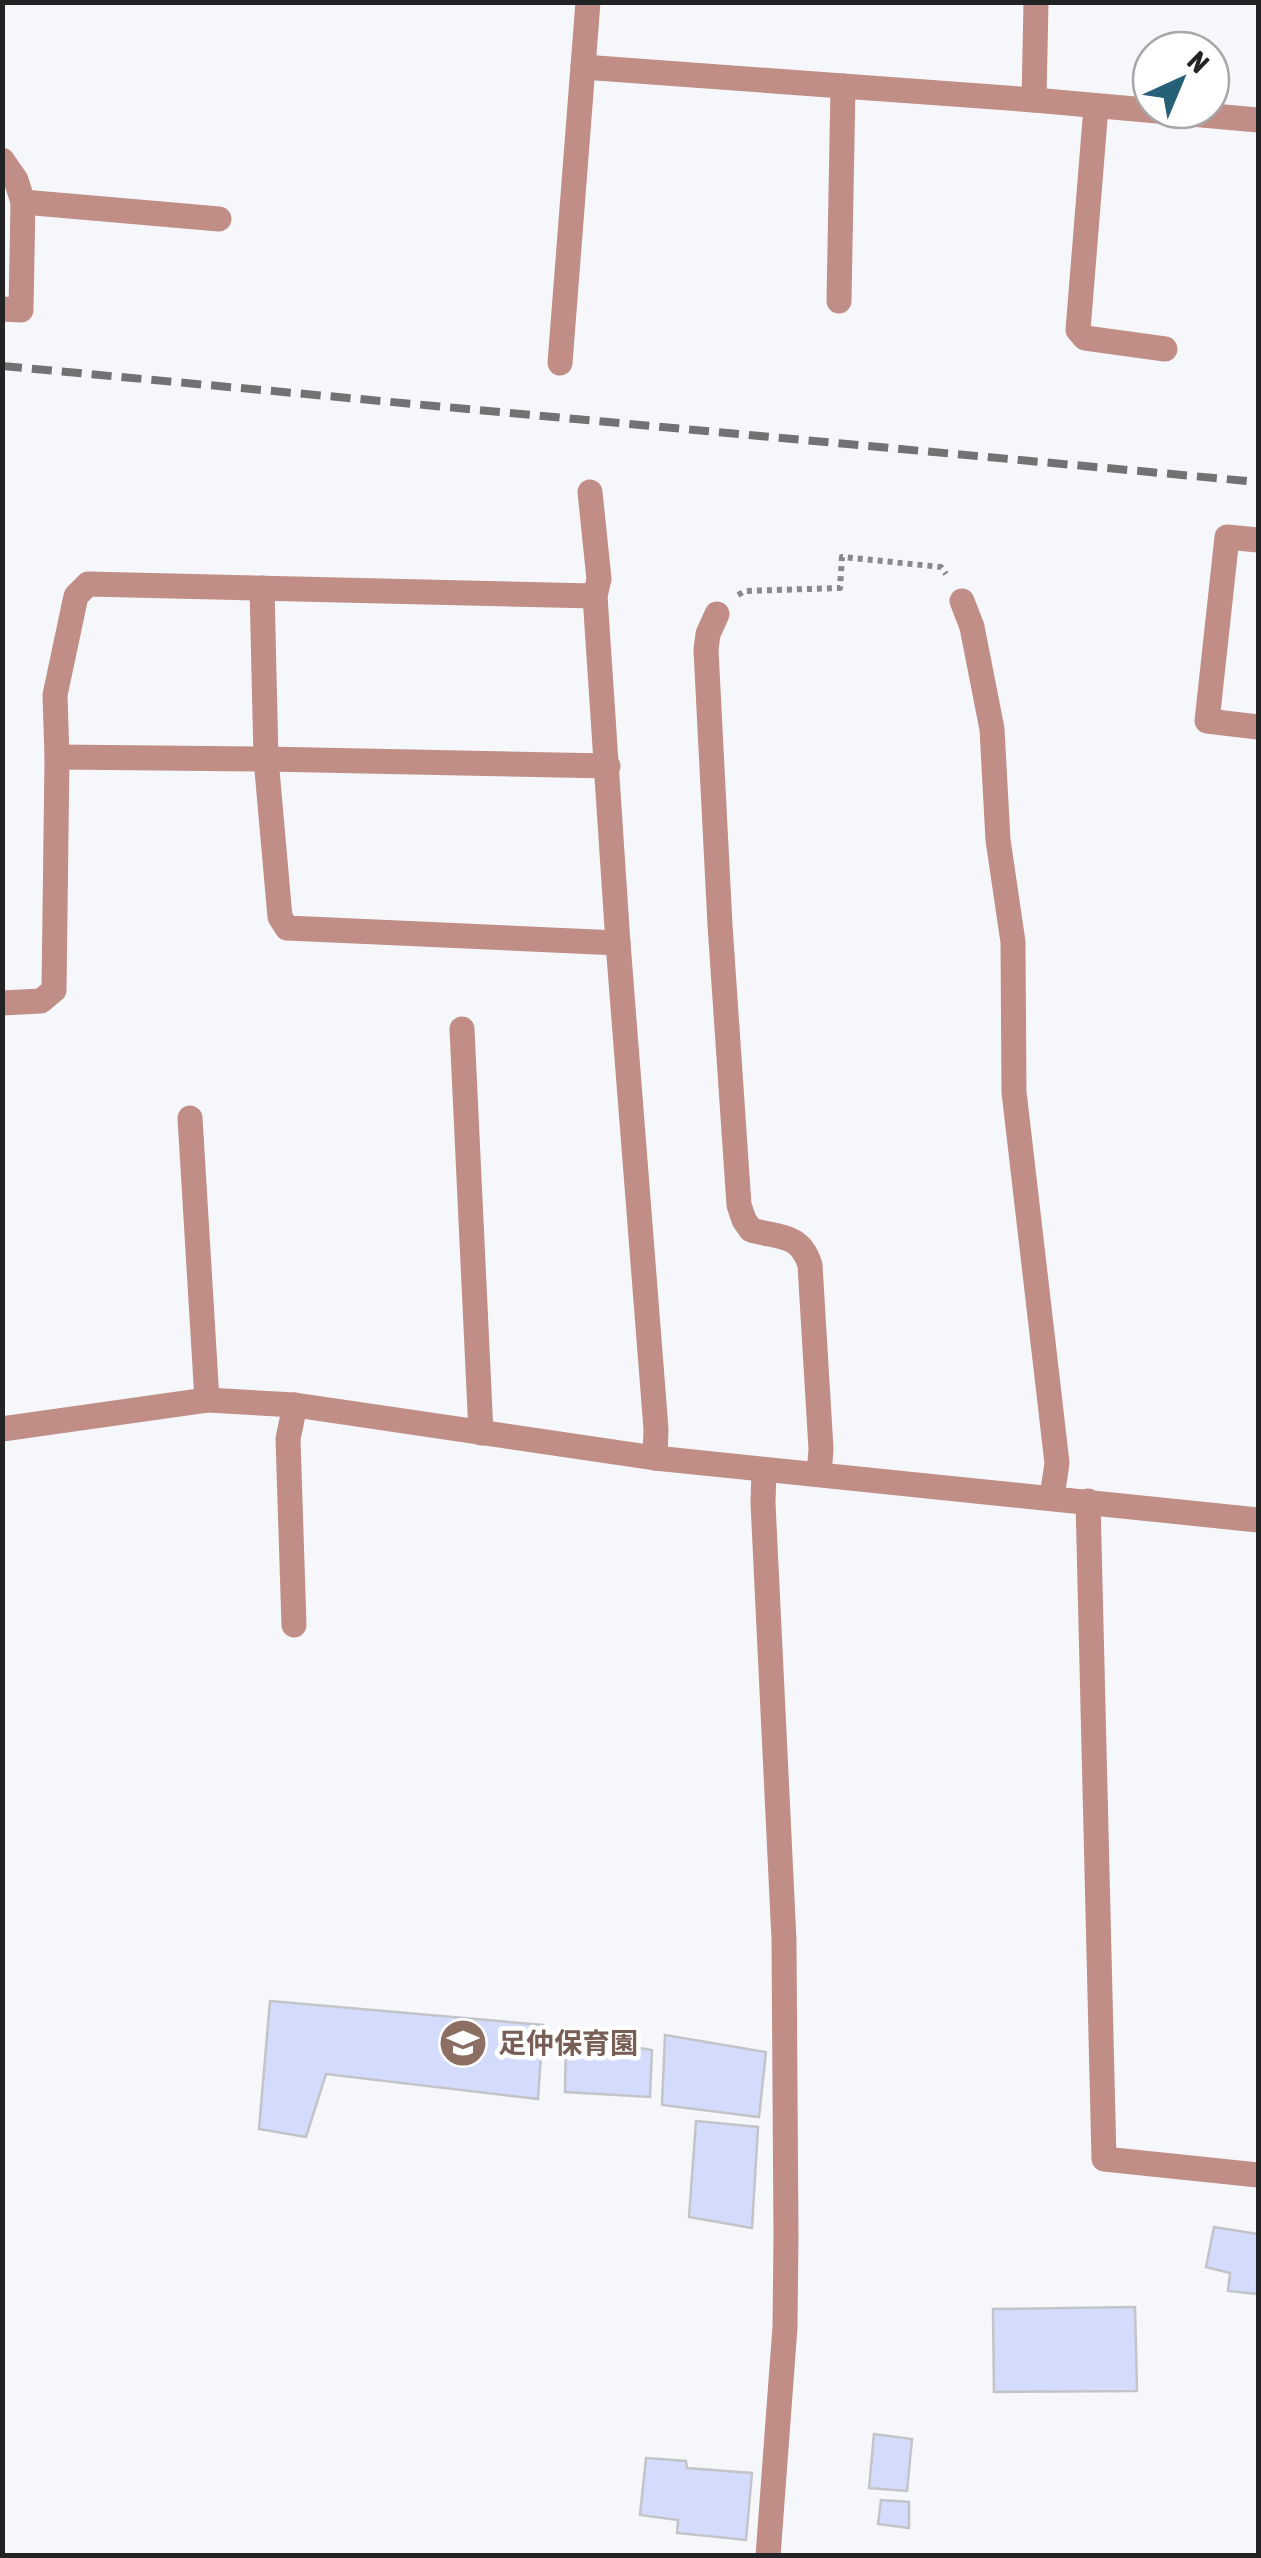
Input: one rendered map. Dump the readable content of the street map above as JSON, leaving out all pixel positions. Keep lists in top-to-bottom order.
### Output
{
  "places": {
    "school or university": ["足仲保育園"]
  },
  "north": "top right"
}
